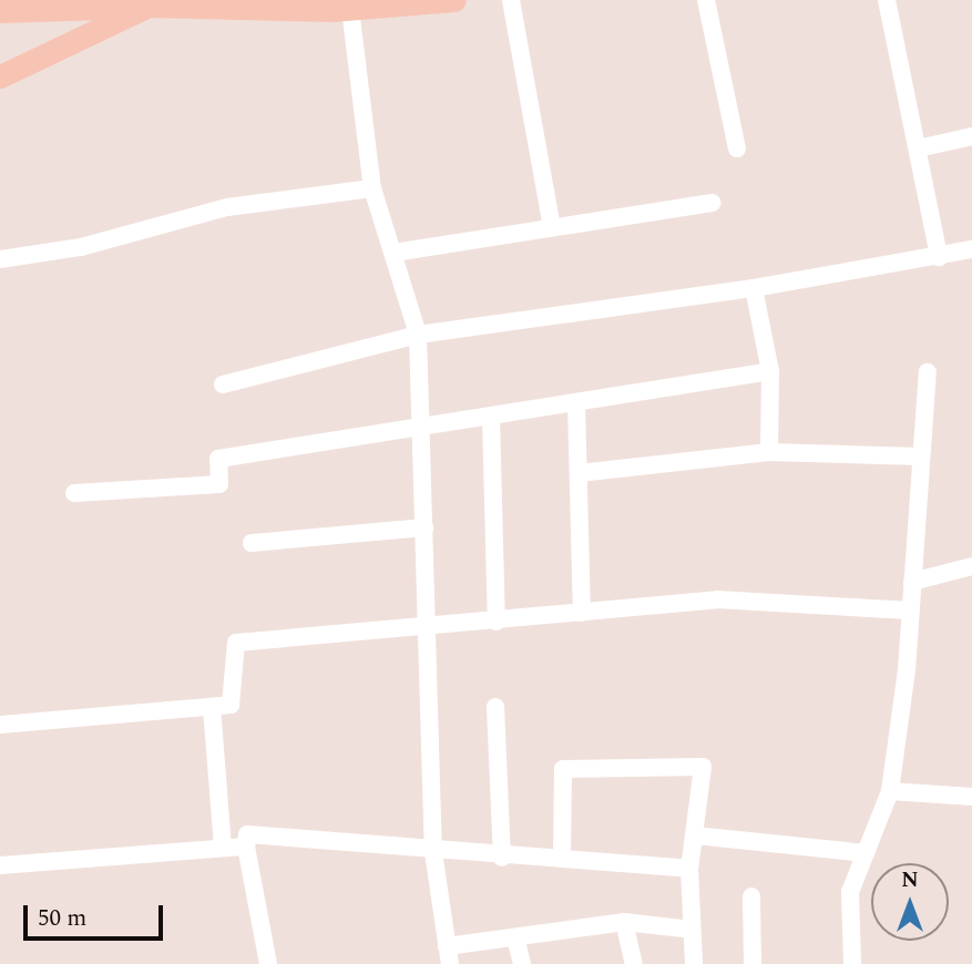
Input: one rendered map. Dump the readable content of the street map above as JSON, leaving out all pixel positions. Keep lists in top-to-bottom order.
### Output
{
  "scale_bar": "50 m",
  "north": "top"
}
